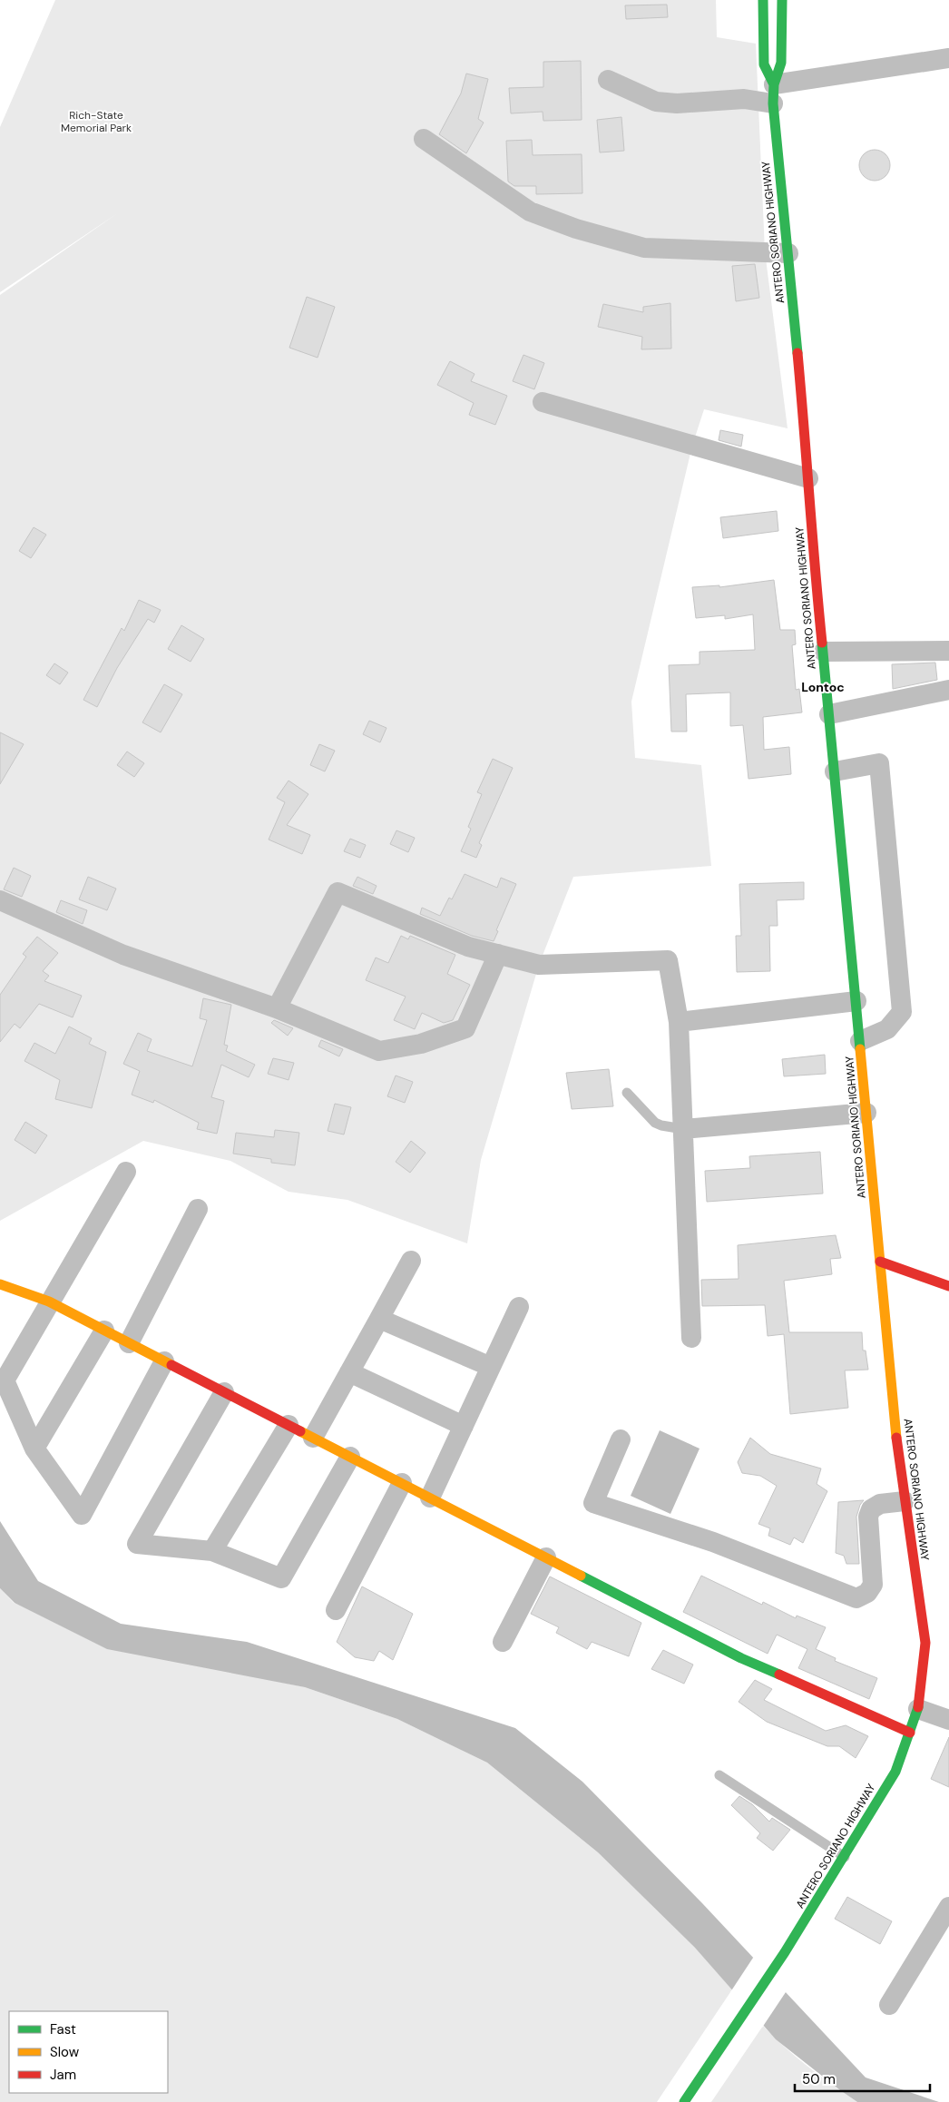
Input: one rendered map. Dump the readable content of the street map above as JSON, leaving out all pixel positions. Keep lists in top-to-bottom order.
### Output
{
  "streets": {
    "main road": ["ANTERO SORIANO HIGHWAY"]
  },
  "districts": ["Lontoc"],
  "parks": ["Rich-State Memorial Park"],
  "legend": ["Fast", "Slow", "Jam"],
  "scale_bar": "50 m"
}
